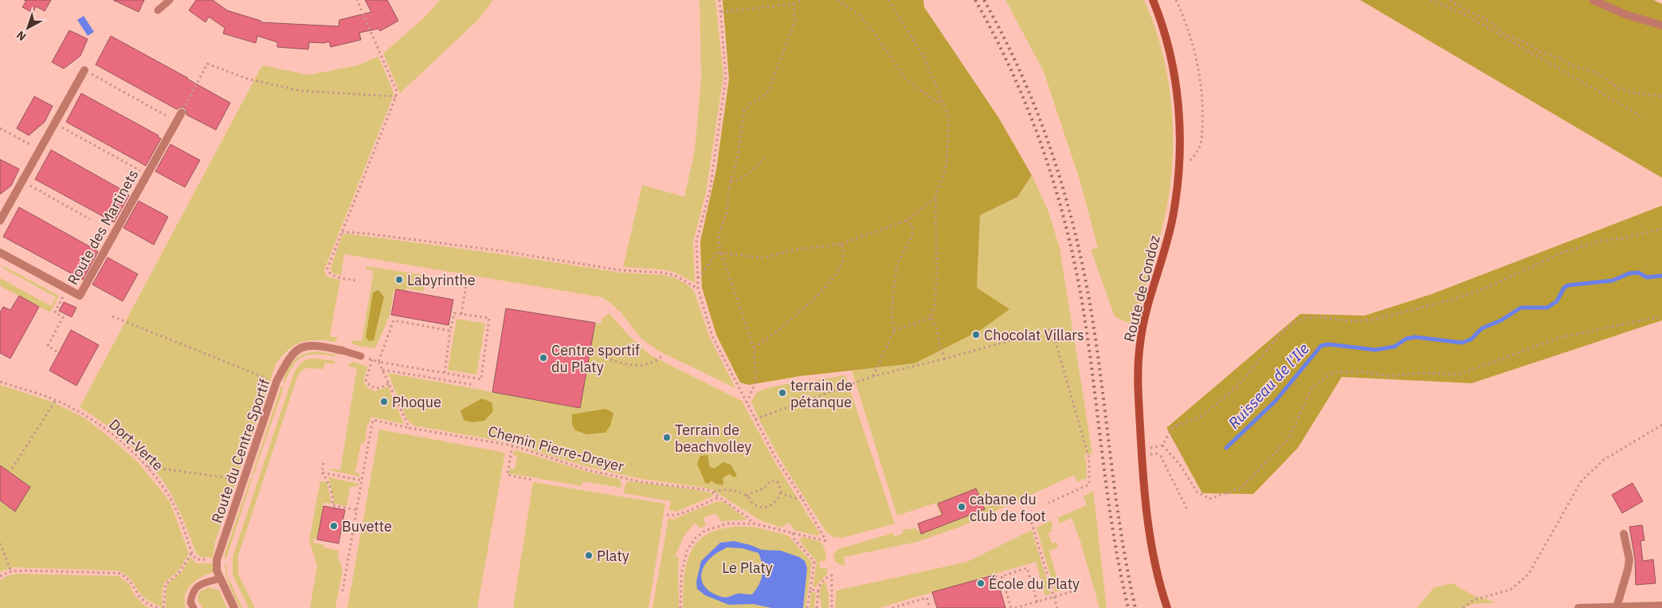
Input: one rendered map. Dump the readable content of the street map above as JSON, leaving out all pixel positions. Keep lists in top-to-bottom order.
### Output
{
  "streets": {
    "main road": ["Route de Condoz"],
    "street": ["Route des Martinets", "Route du Centre Sportif"],
    "path": ["Dort-Verte", "Chemin Pierre-Dreyer"]
  },
  "water": ["Ruisseau de l'Ile"],
  "parks": ["Le Platy"],
  "places": [
    "Labyrinthe",
    "Chocolat Villars",
    "Centre sportif du Platy",
    "terrain de pétanque",
    "Phoque",
    "Terrain de beachvolley",
    "cabane du club de foot",
    "Buvette",
    "Platy",
    "École du Platy"
  ],
  "north": "bottom left"
}
